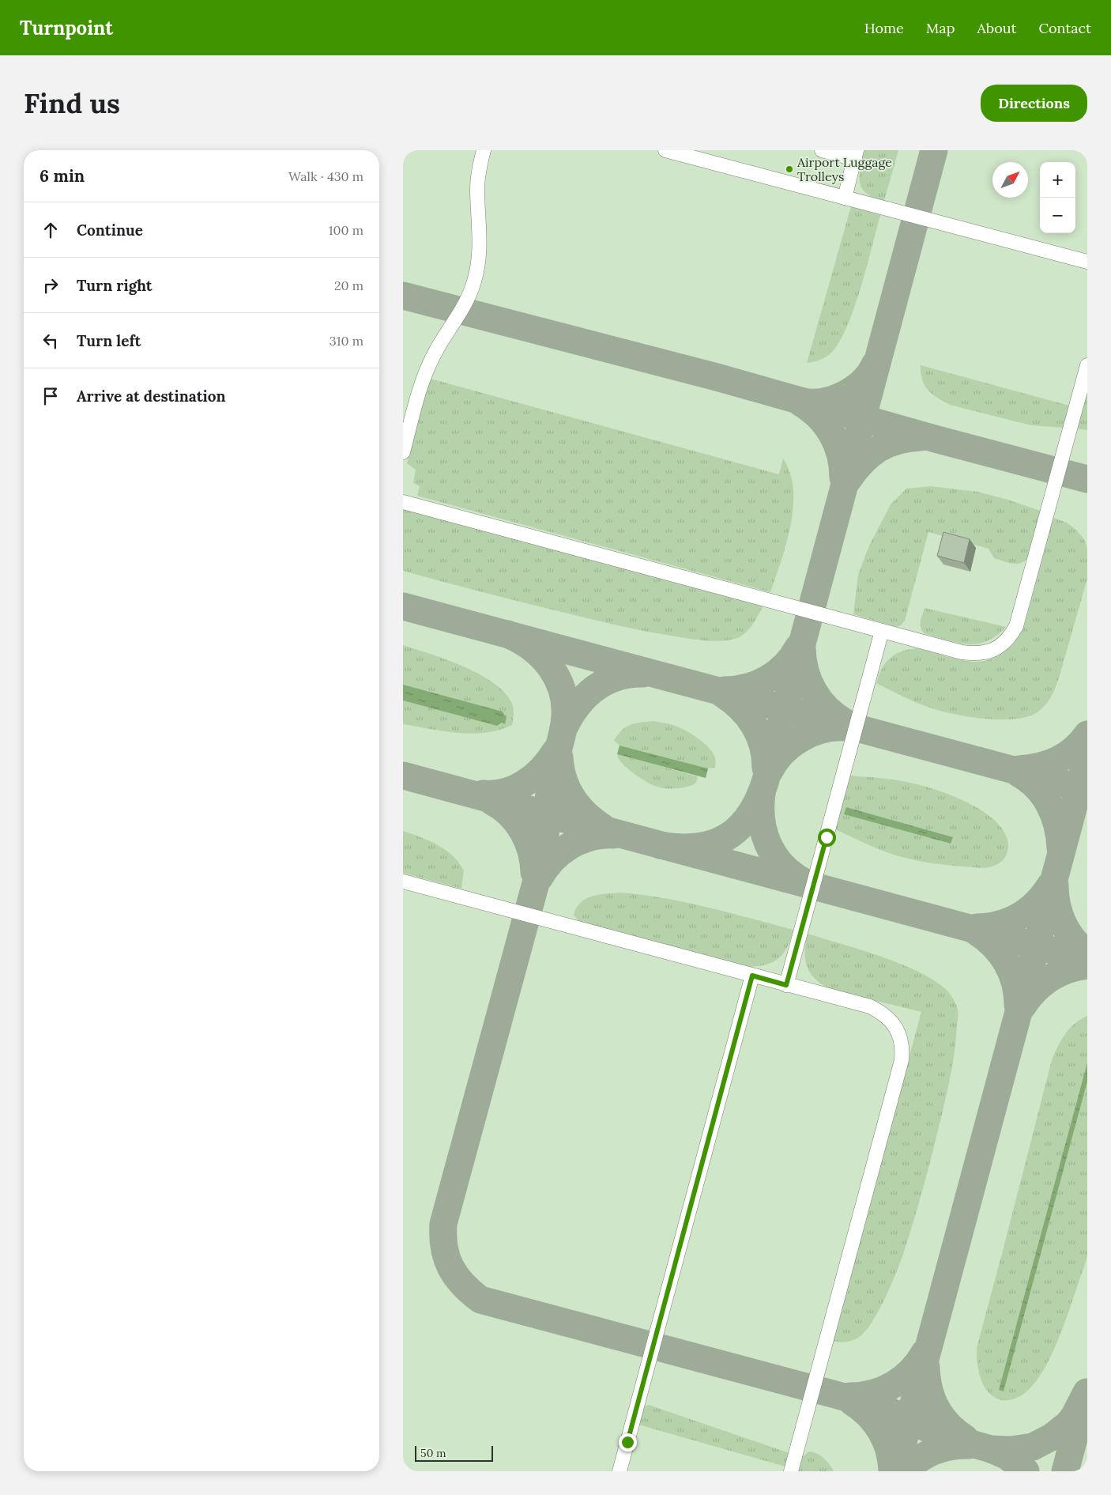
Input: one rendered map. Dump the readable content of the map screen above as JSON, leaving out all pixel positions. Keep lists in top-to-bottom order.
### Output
{
  "places": ["Airport Luggage Trolleys"],
  "scale_bar": "50 m",
  "north": "top right",
  "page": {
    "header": "Turnpoint",
    "nav": [
      "Home",
      "Map",
      "About",
      "Contact"
    ],
    "buttons": "Directions",
    "title": "Find us",
    "heading": ["6 min", "Walk · 430 m"],
    "map_buttons": ["+", "−"],
    "list": [
      ["Continue", "100 m"],
      ["Turn right", "20 m"],
      ["Turn left", "310 m"],
      "Arrive at destination"
    ],
    "scale": "50 m"
  }
}
